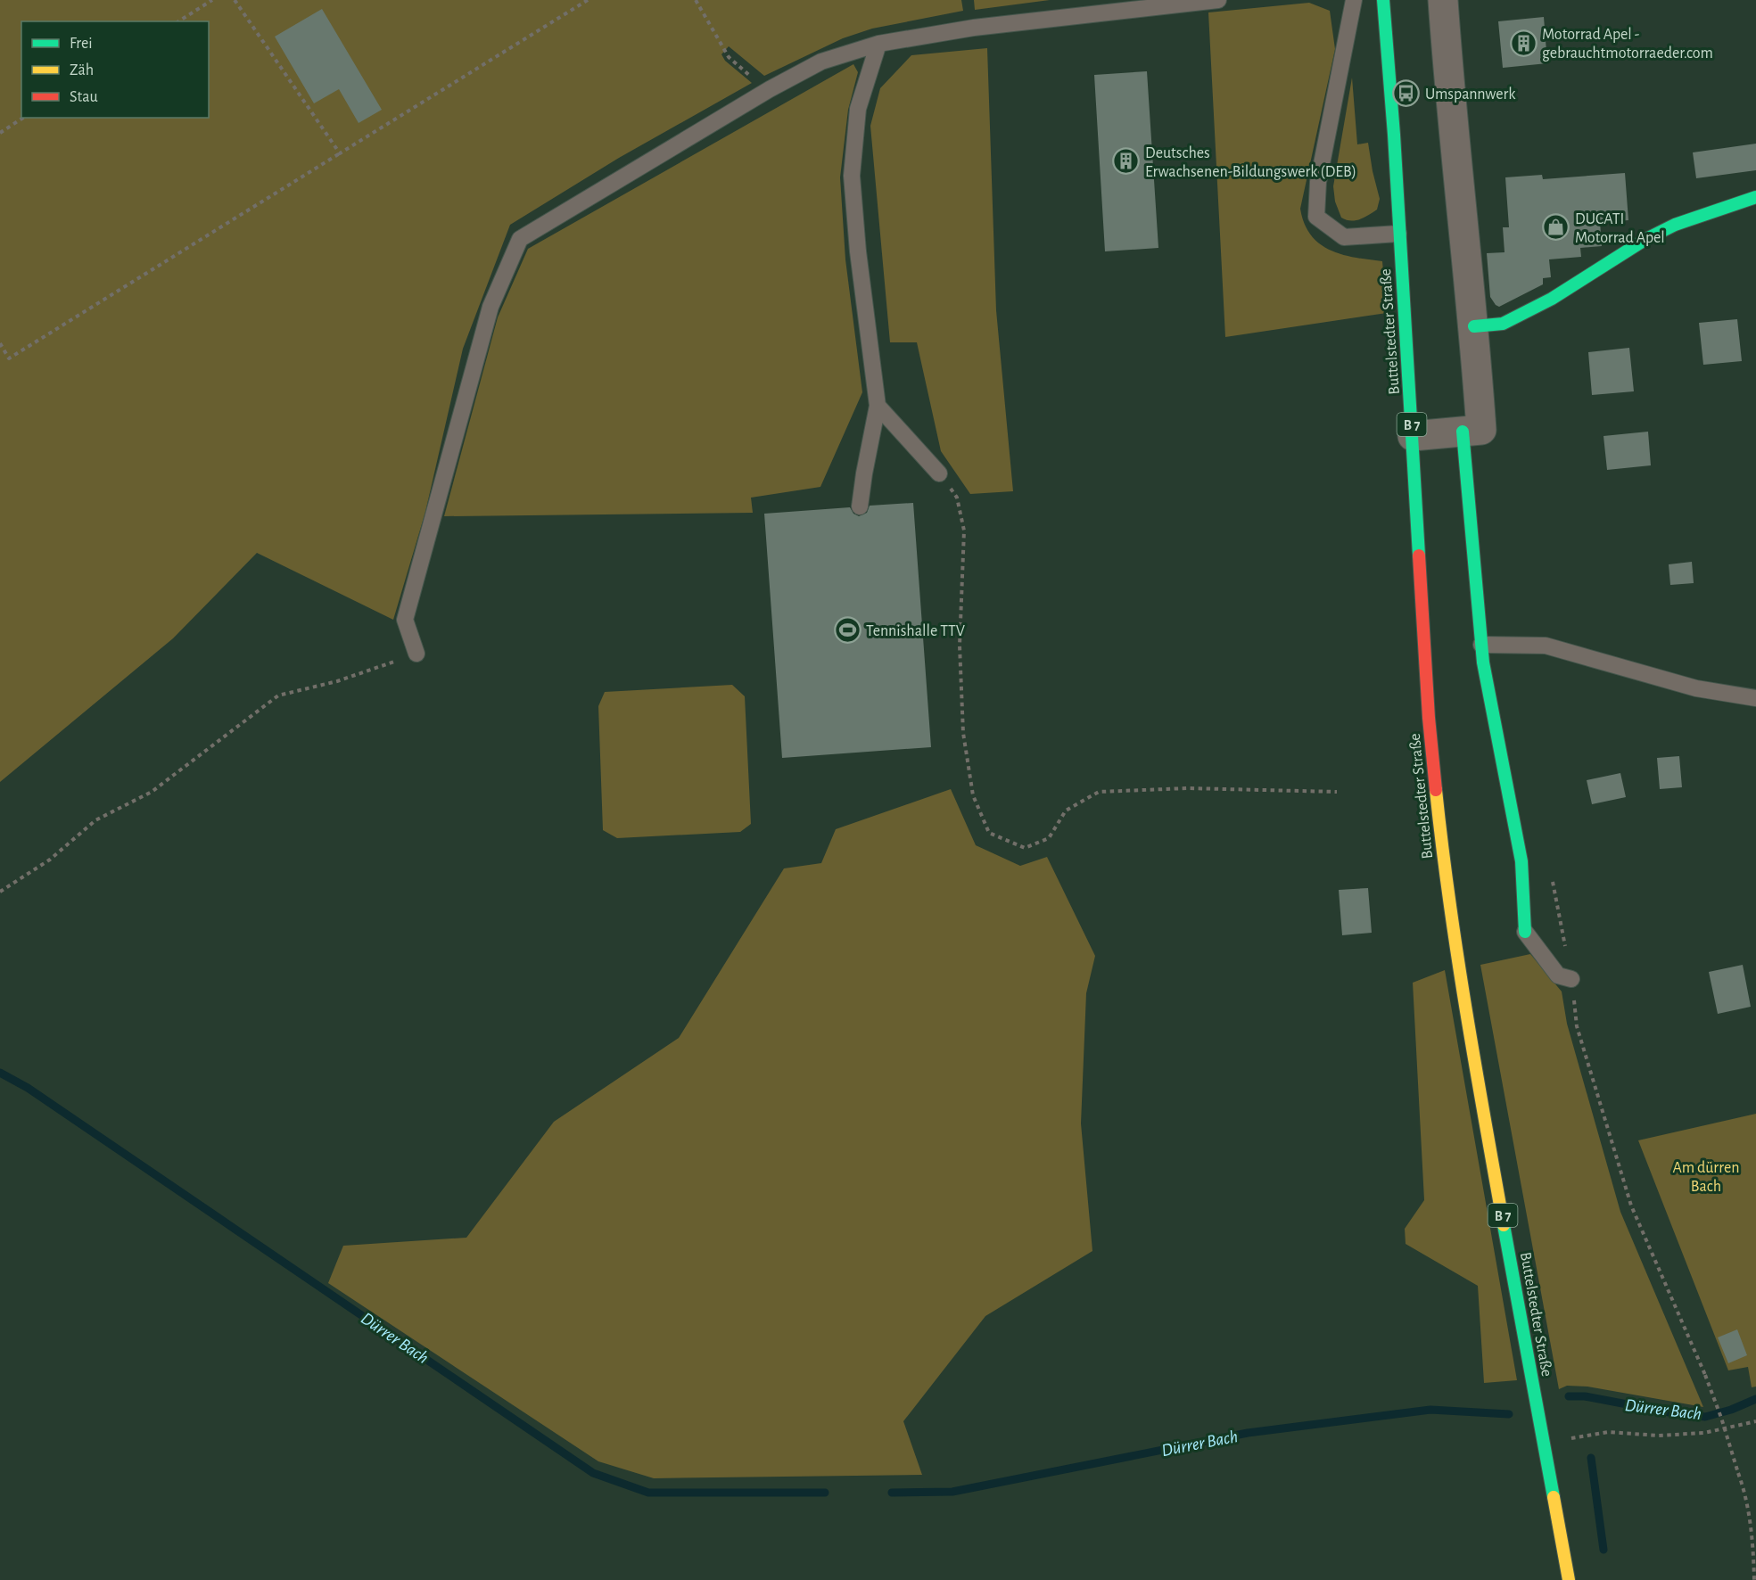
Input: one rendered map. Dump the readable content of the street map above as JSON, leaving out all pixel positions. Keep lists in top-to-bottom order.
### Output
{
  "streets": {
    "main road": ["Buttelstedter Straße", "B 7"]
  },
  "water": ["Dürrer Bach"],
  "parks": ["Am dürren Bach"],
  "places": {
    "building": ["Motorrad Apel - gebrauchtmotorraeder.com", "Deutsches Erwachsenen-Bildungswerk (DEB)"],
    "bus stop": ["Umspannwerk"],
    "shop": ["DUCATI Motorrad Apel"],
    "sports": ["Tennishalle TTV"]
  },
  "legend": ["Frei", "Zäh", "Stau"]
}
